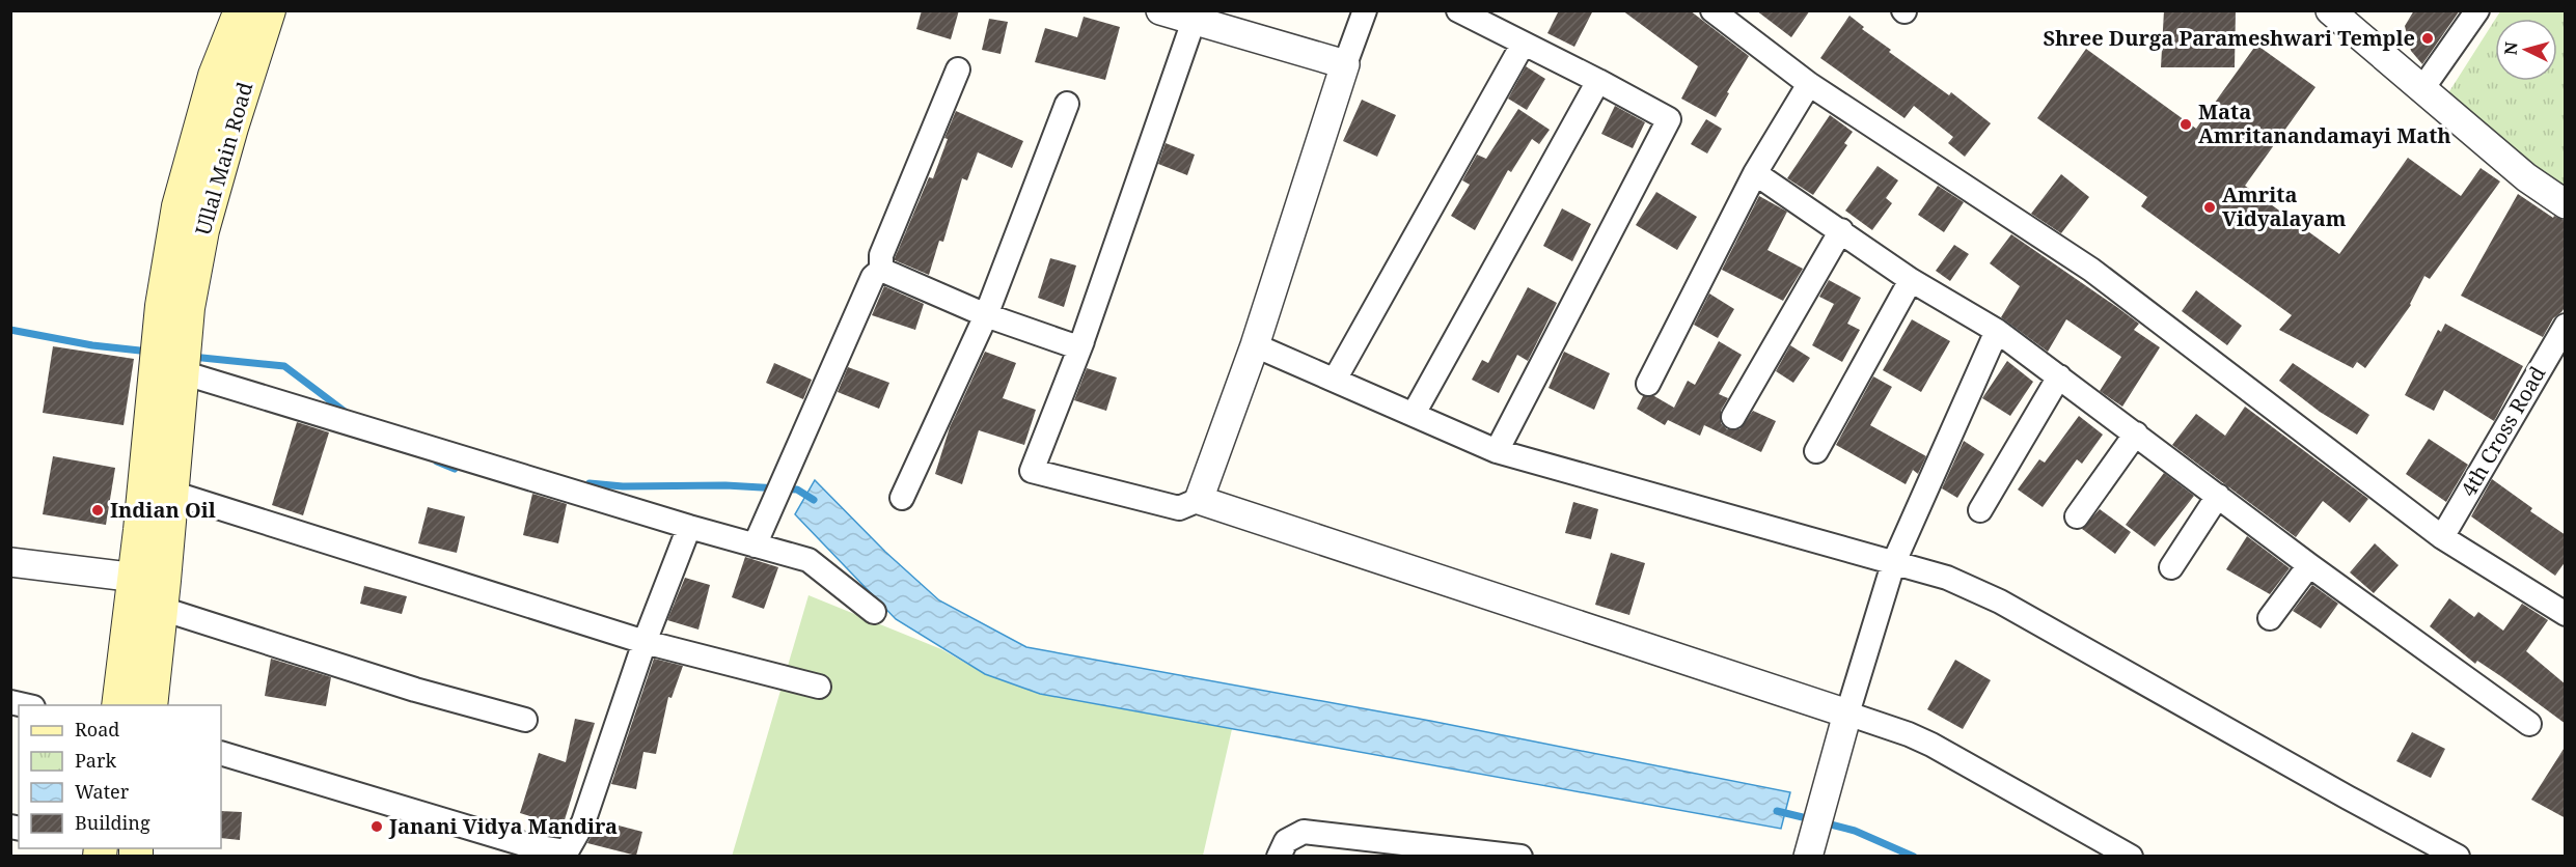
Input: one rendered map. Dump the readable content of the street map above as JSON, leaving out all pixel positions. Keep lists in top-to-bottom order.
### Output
{
  "streets": {
    "main road": ["Ullal Main Road"],
    "street": ["4th Cross Road"]
  },
  "places": [
    "Shree Durga Parameshwari Temple",
    "Mata Amritanandamayi Math",
    "Amrita Vidyalayam",
    "Indian Oil",
    "Janani Vidya Mandira"
  ],
  "legend": [
    "Road",
    "Park",
    "Water",
    "Building"
  ],
  "north": "left"
}
